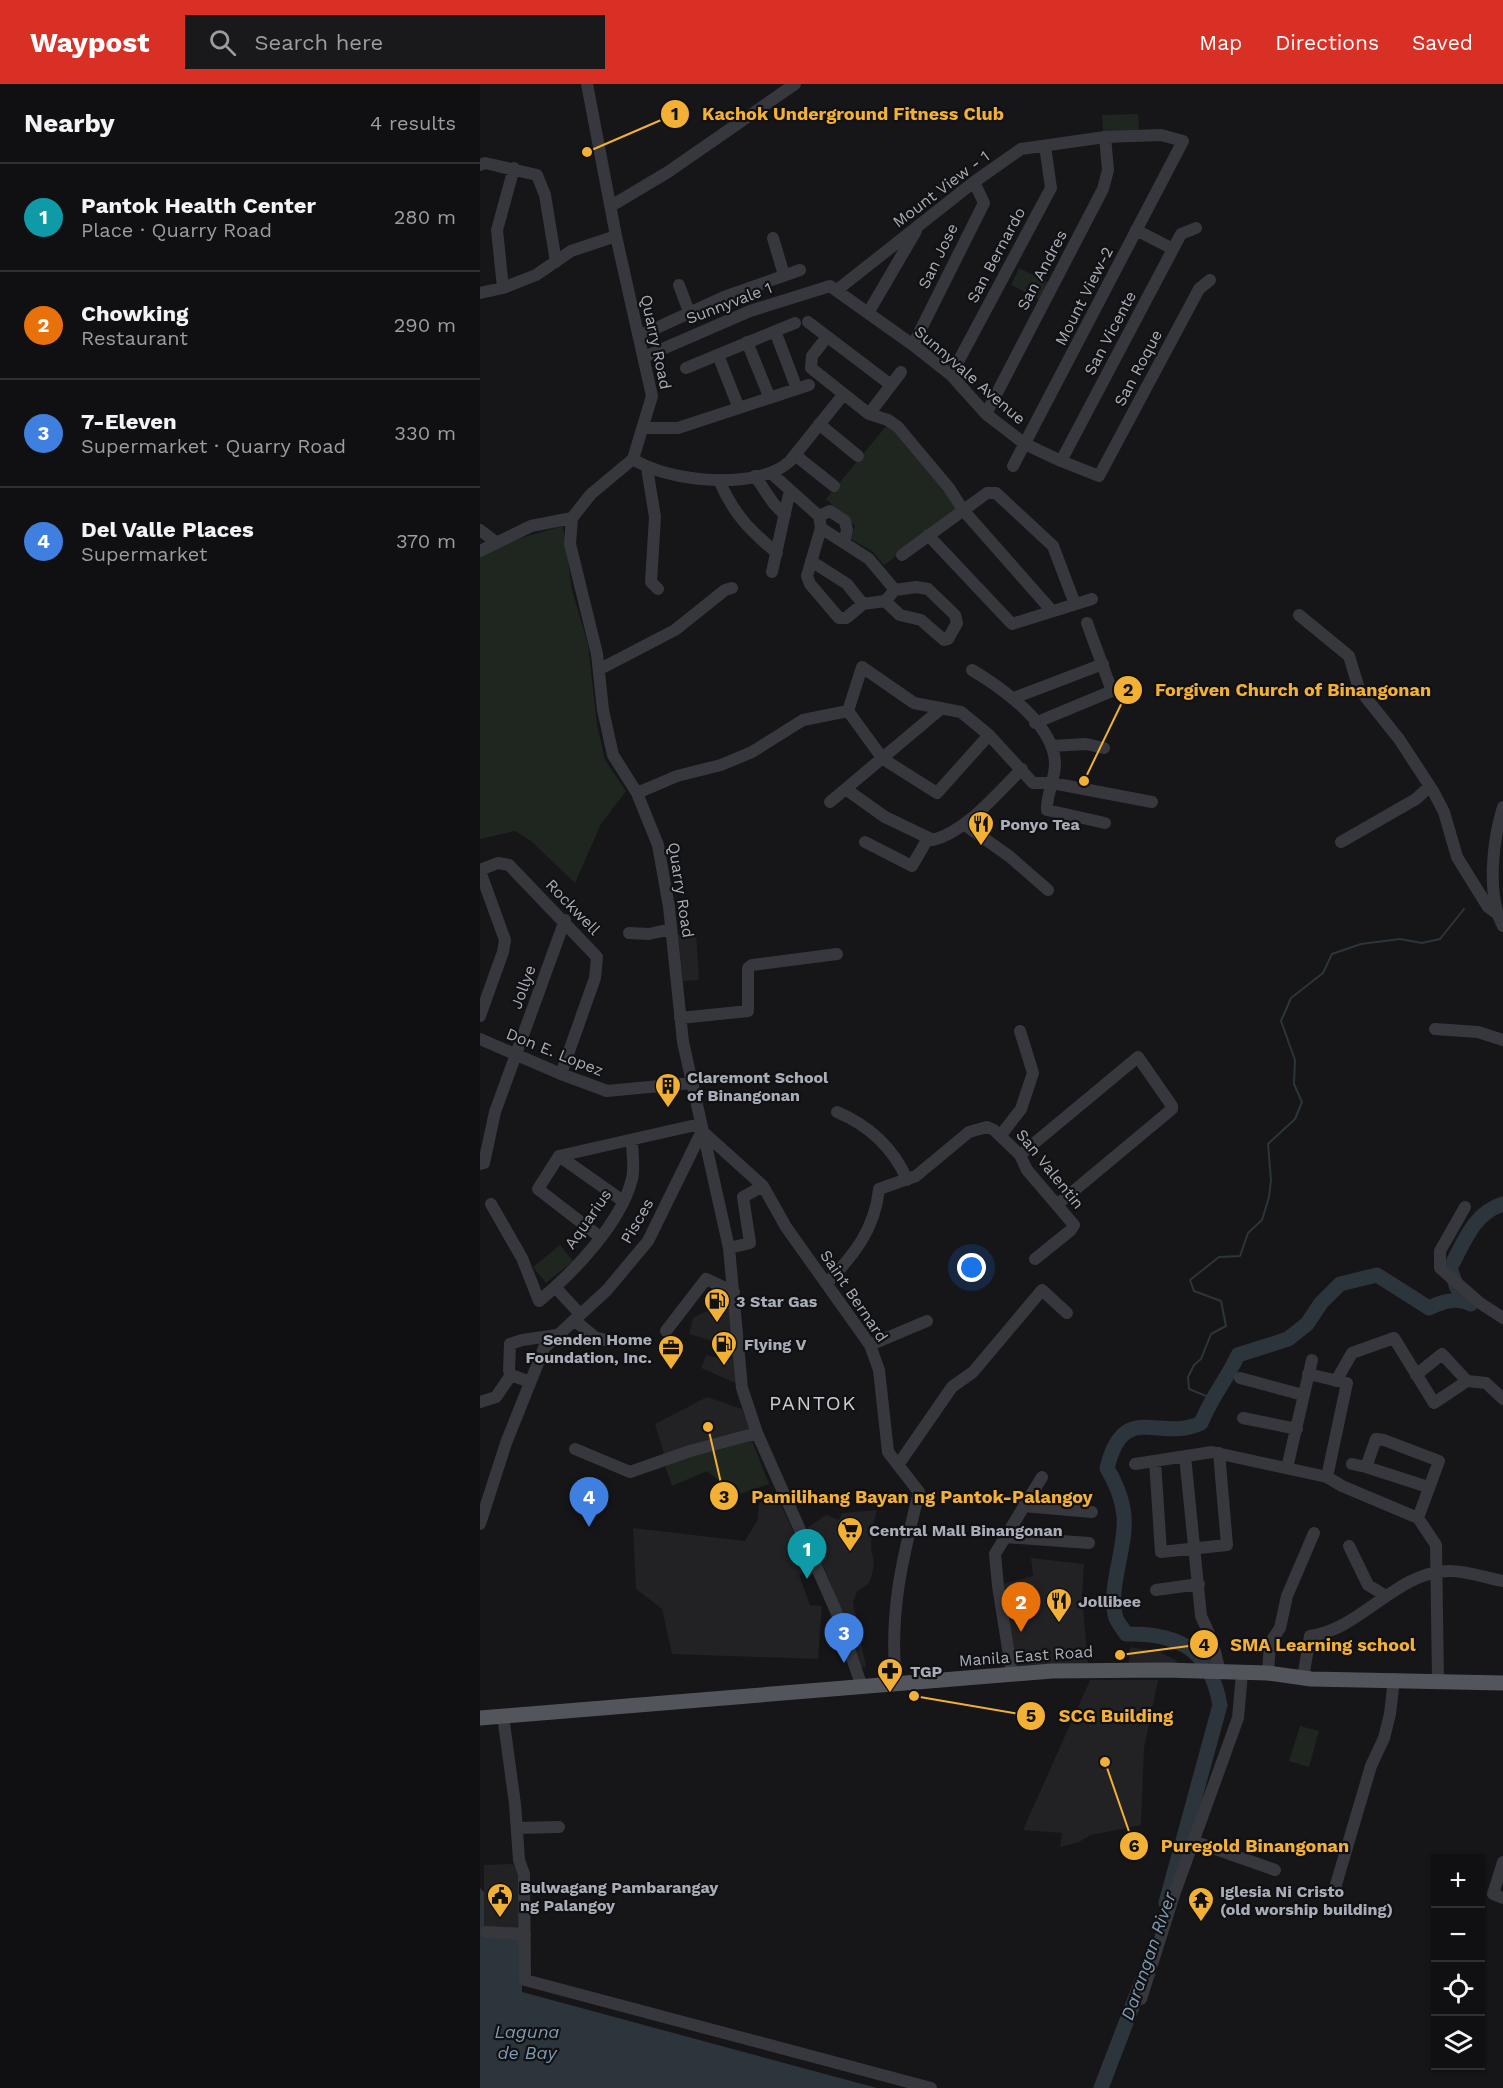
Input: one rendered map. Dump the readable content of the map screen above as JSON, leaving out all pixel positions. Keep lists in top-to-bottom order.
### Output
{
  "streets": {
    "main road": ["Manila East Road"],
    "street": [
      "Mount View - 1",
      "San Bernardo",
      "San Jose",
      "San Andres",
      "Mount View-2",
      "Sunnyvale 1",
      "San Vicente",
      "Quarry Road",
      "San Roque",
      "Sunnyvale Avenue",
      "Rockwell",
      "Jollye",
      "Don E. Lopez",
      "San Valentin",
      "Aquarius",
      "Pisces",
      "Saint Bernard"
    ]
  },
  "crossings": [
    ["Mount View - 1", "San Bernardo"],
    ["Mount View - 1", "San Jose"],
    ["Mount View - 1", "San Andres"],
    ["Mount View - 1", "Mount View-2"],
    ["Mount View - 1", "Sunnyvale 1"],
    ["Mount View - 1", "Sunnyvale Avenue"],
    ["San Bernardo", "Sunnyvale Avenue"],
    ["San Jose", "Sunnyvale Avenue"],
    ["San Andres", "Sunnyvale Avenue"],
    ["Mount View-2", "Sunnyvale Avenue"],
    ["Sunnyvale 1", "Quarry Road"],
    ["Sunnyvale 1", "Sunnyvale Avenue"],
    ["San Vicente", "Sunnyvale Avenue"],
    ["Quarry Road", "Don E. Lopez"],
    ["Quarry Road", "Pisces"],
    ["Quarry Road", "Saint Bernard"],
    ["Quarry Road", "Manila East Road"],
    ["San Roque", "Sunnyvale Avenue"],
    ["Rockwell", "Jollye"],
    ["Rockwell", "Don E. Lopez"],
    ["Jollye", "Don E. Lopez"],
    ["San Valentin", "Saint Bernard"],
    ["Pisces", "Saint Bernard"],
    ["Saint Bernard", "Manila East Road"]
  ],
  "districts": ["PANTOK"],
  "water": ["Darangan River", "Laguna de Bay"],
  "places": {
    "other": [
      "Kachok Underground Fitness Club",
      "Forgiven Church of Binangonan",
      "Pamilihang Bayan ng Pantok-Palangoy",
      "SMA Learning school",
      "SCG Building",
      "Puregold Binangonan"
    ],
    "restaurant": ["Ponyo Tea", "Jollibee"],
    "building": ["Claremont School of Binangonan"],
    "fuel station": ["3 Star Gas", "Flying V"],
    "office": ["Senden Home Foundation, Inc."],
    "supermarket": ["Central Mall Binangonan"],
    "pharmacy": ["TGP"],
    "public building": ["Bulwagang Pambarangay ng Palangoy"],
    "temple": ["Iglesia Ni Cristo (old worship building)"]
  },
  "page": {
    "header": "Waypost",
    "search": "Search here",
    "nav": ["Map", "Directions", "Saved"],
    "heading": ["Nearby", "4 results"],
    "list": [
      {
        "mark": "1",
        "name": "Pantok Health Center",
        "note": "Place · Quarry Road",
        "value": "280 m"
      },
      {
        "mark": "2",
        "name": "Chowking",
        "note": "Restaurant",
        "value": "290 m"
      },
      {
        "mark": "3",
        "name": "7-Eleven",
        "note": "Supermarket · Quarry Road",
        "value": "330 m"
      },
      {
        "mark": "4",
        "name": "Del Valle Places",
        "note": "Supermarket",
        "value": "370 m"
      }
    ],
    "pins": [
      "4",
      "1",
      "2",
      "3"
    ],
    "map_buttons": ["+", "−"]
  }
}
